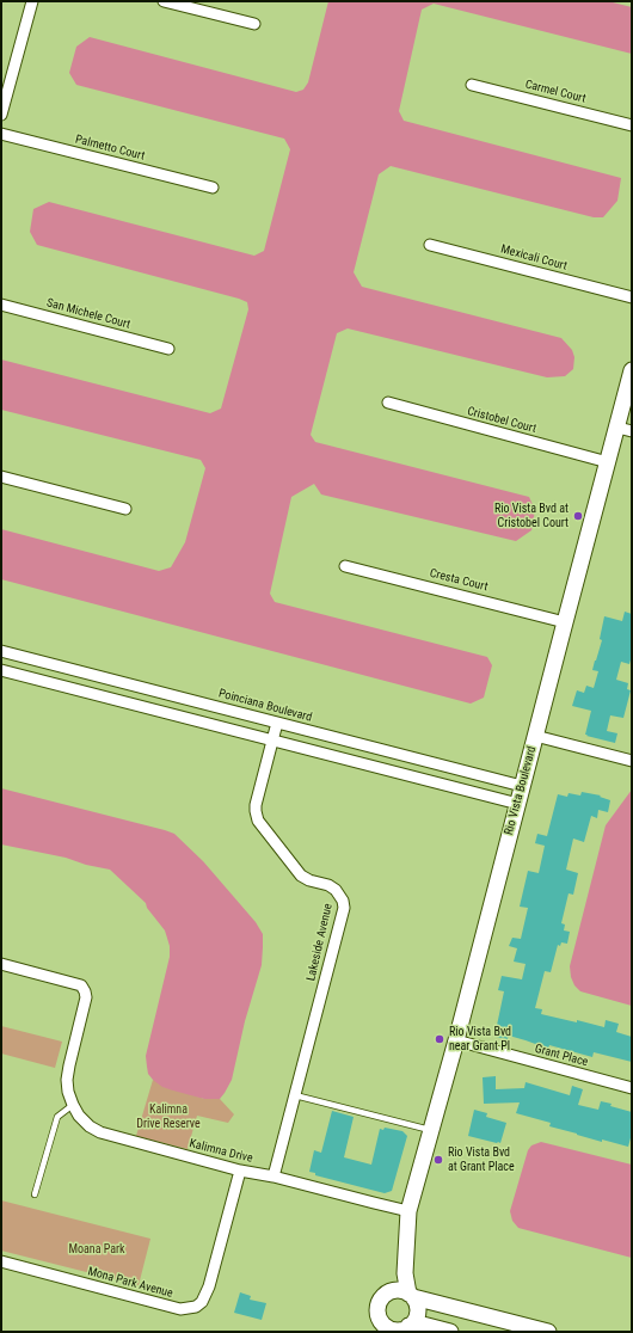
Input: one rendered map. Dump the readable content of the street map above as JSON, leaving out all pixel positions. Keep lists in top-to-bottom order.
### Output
{
  "streets": {
    "street": [
      "Carmel Court",
      "Palmetto Court",
      "Mexicali Court",
      "San Michele Court",
      "Cristobel Court",
      "Cresta Court",
      "Poinciana Boulevard",
      "Rio Vista Boulevard",
      "Lakeside Avenue",
      "Grant Place",
      "Kalimna Drive",
      "Mona Park Avenue"
    ]
  },
  "crossings": [
    ["Cristobel Court", "Rio Vista Boulevard"],
    ["Cresta Court", "Rio Vista Boulevard"],
    ["Poinciana Boulevard", "Rio Vista Boulevard"],
    ["Poinciana Boulevard", "Lakeside Avenue"],
    ["Rio Vista Boulevard", "Grant Place"],
    ["Rio Vista Boulevard", "Kalimna Drive"],
    ["Lakeside Avenue", "Kalimna Drive"],
    ["Kalimna Drive", "Mona Park Avenue"]
  ],
  "parks": ["Kalimna Drive Reserve", "Moana Park"],
  "places": ["Rio Vista Bvd at Cristobel Court", "Rio Vista Bvd near Grant Pl", "Rio Vista Bvd at Grant Place"]
}
